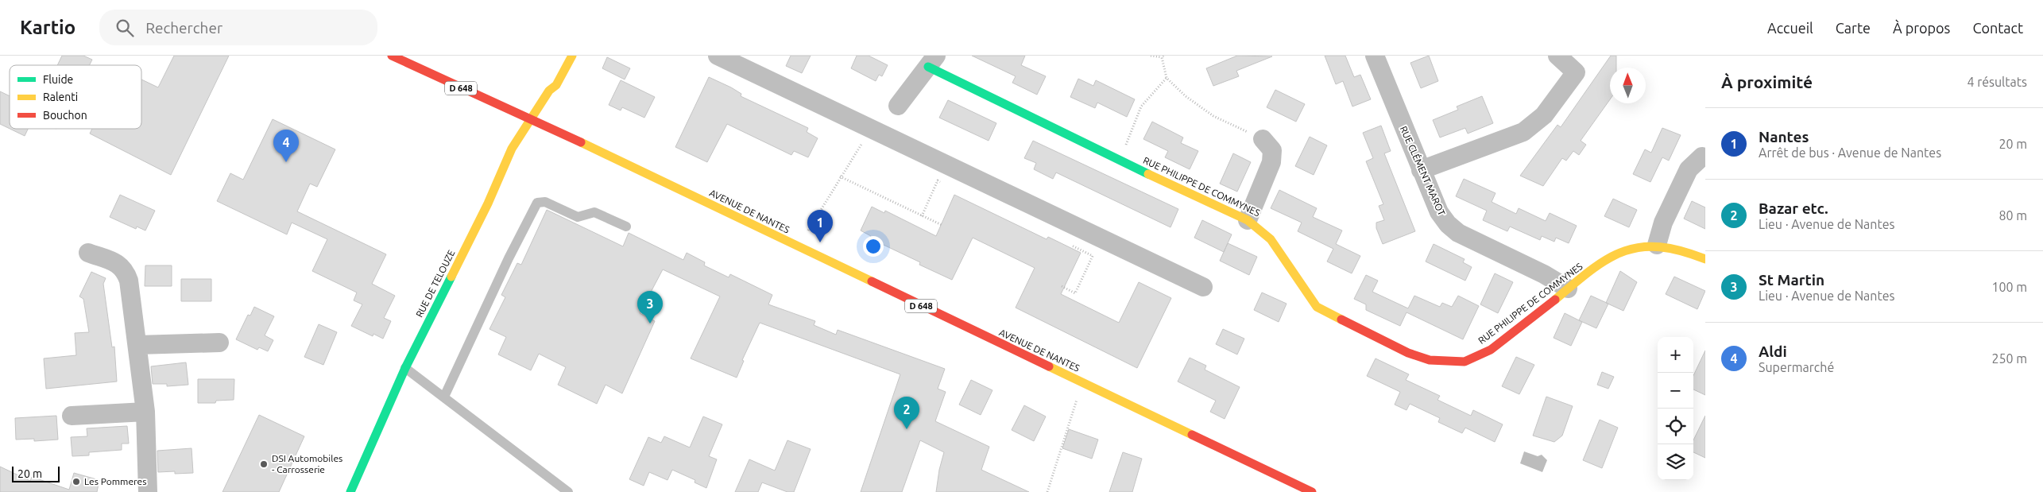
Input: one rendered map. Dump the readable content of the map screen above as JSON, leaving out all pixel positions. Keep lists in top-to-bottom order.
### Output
{
  "streets": {
    "street": [
      "D 648",
      "RUE CLÉMENT MAROT",
      "RUE PHILIPPE DE COMMYNES",
      "AVENUE DE NANTES",
      "RUE DE TELOUZE"
    ]
  },
  "crossings": [
    ["RUE CLÉMENT MAROT", "RUE PHILIPPE DE COMMYNES"],
    ["AVENUE DE NANTES", "RUE DE TELOUZE"]
  ],
  "places": ["DSI Automobiles - Carrosserie", "Les Pommeres"],
  "legend": ["Fluide", "Ralenti", "Bouchon"],
  "scale_bar": "20 m",
  "north": "top",
  "page": {
    "header": "Kartio",
    "search": "Rechercher",
    "nav": [
      "Accueil",
      "Carte",
      "À propos",
      "Contact"
    ],
    "heading": ["À proximité", "4 résultats"],
    "list": [
      {
        "mark": "1",
        "name": "Nantes",
        "note": "Arrêt de bus · Avenue de Nantes",
        "value": "20 m"
      },
      {
        "mark": "2",
        "name": "Bazar etc.",
        "note": "Lieu · Avenue de Nantes",
        "value": "80 m"
      },
      {
        "mark": "3",
        "name": "St Martin",
        "note": "Lieu · Avenue de Nantes",
        "value": "100 m"
      },
      {
        "mark": "4",
        "name": "Aldi",
        "note": "Supermarché",
        "value": "250 m"
      }
    ],
    "pins": [
      "4",
      "1",
      "3",
      "2"
    ],
    "map_buttons": ["+", "−"],
    "scale": "20 m"
  }
}
